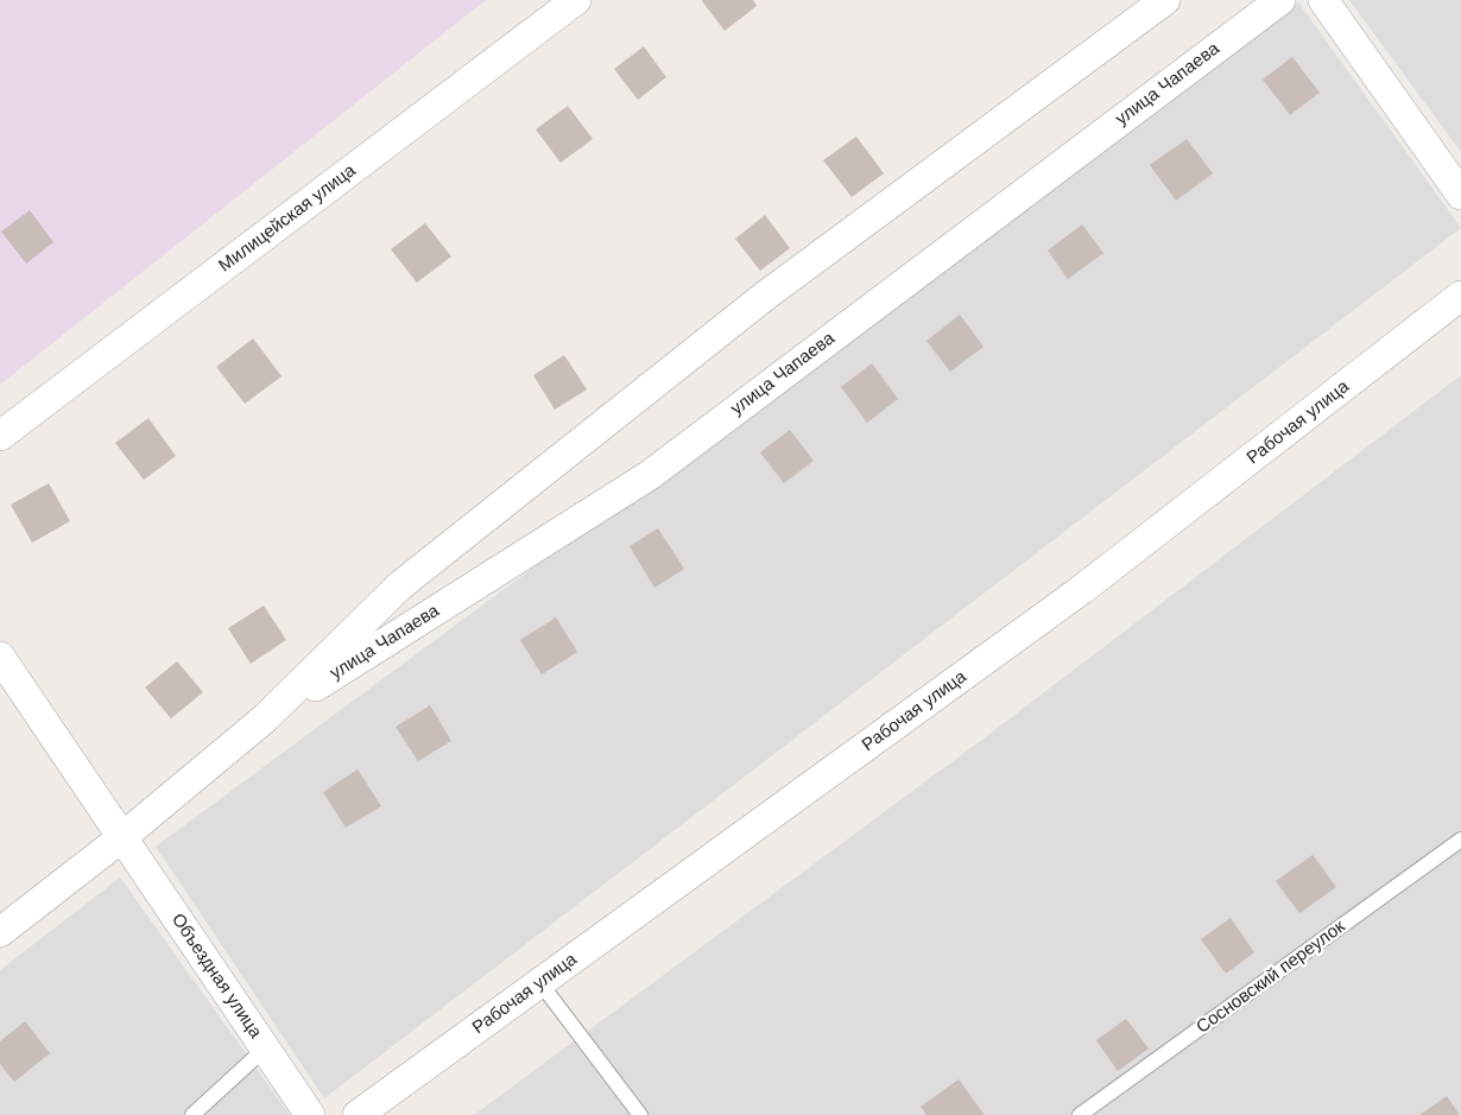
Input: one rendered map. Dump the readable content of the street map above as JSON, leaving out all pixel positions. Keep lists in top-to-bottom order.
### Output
{
  "streets": {
    "street": [
      "улица Чапаева",
      "Милицейская улица",
      "Рабочая улица",
      "Объездная улица"
    ],
    "lane": ["Сосновский переулок"]
  },
  "crossings": [
    ["улица Чапаева", "Объездная улица"]
  ]
}
